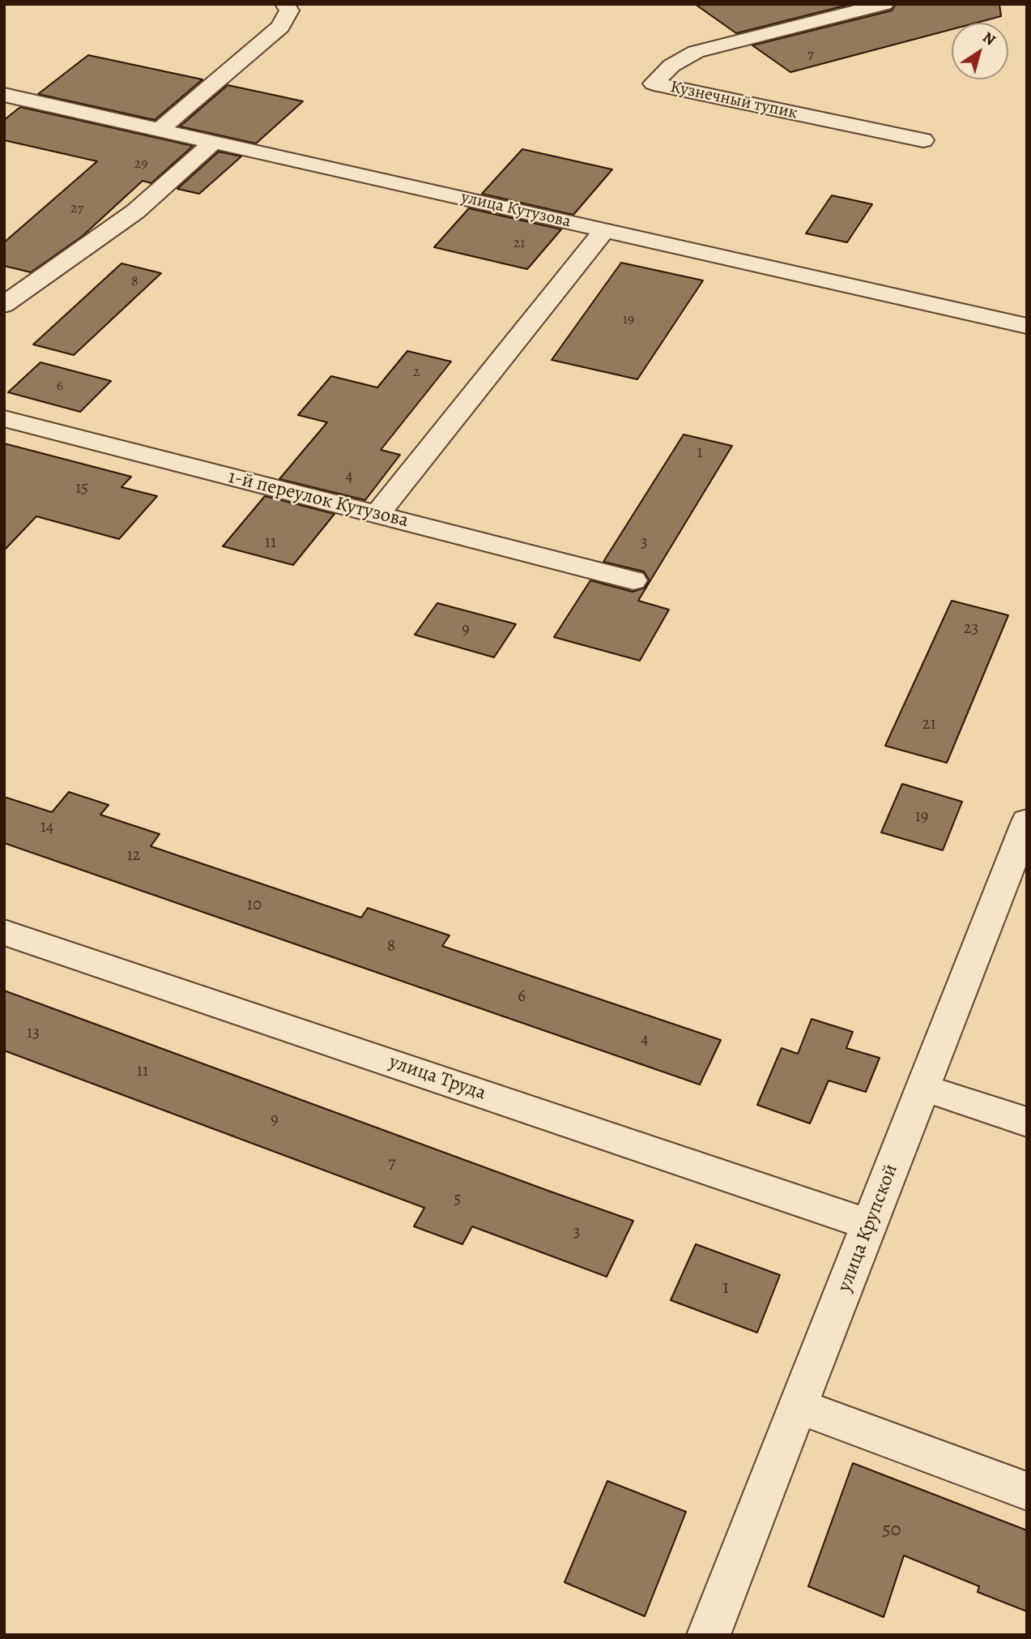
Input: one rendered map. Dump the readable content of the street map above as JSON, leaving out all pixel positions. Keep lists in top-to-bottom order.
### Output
{
  "streets": {
    "street": [
      "Кузнечный тупик",
      "улица Кутузова",
      "1-й переулок Кутузова",
      "улица Труда",
      "улица Крупской"
    ]
  },
  "crossings": [
    ["улица Труда", "улица Крупской"]
  ],
  "house_numbers": [
    "7",
    "29",
    "27",
    "21",
    "8",
    "19",
    "2",
    "6",
    "1",
    "4",
    "15",
    "11",
    "3",
    "23",
    "9",
    "21",
    "19",
    "14",
    "12",
    "10",
    "8",
    "6",
    "13",
    "4",
    "11",
    "9",
    "7",
    "5",
    "3",
    "1",
    "50"
  ],
  "north": "top right"
}
